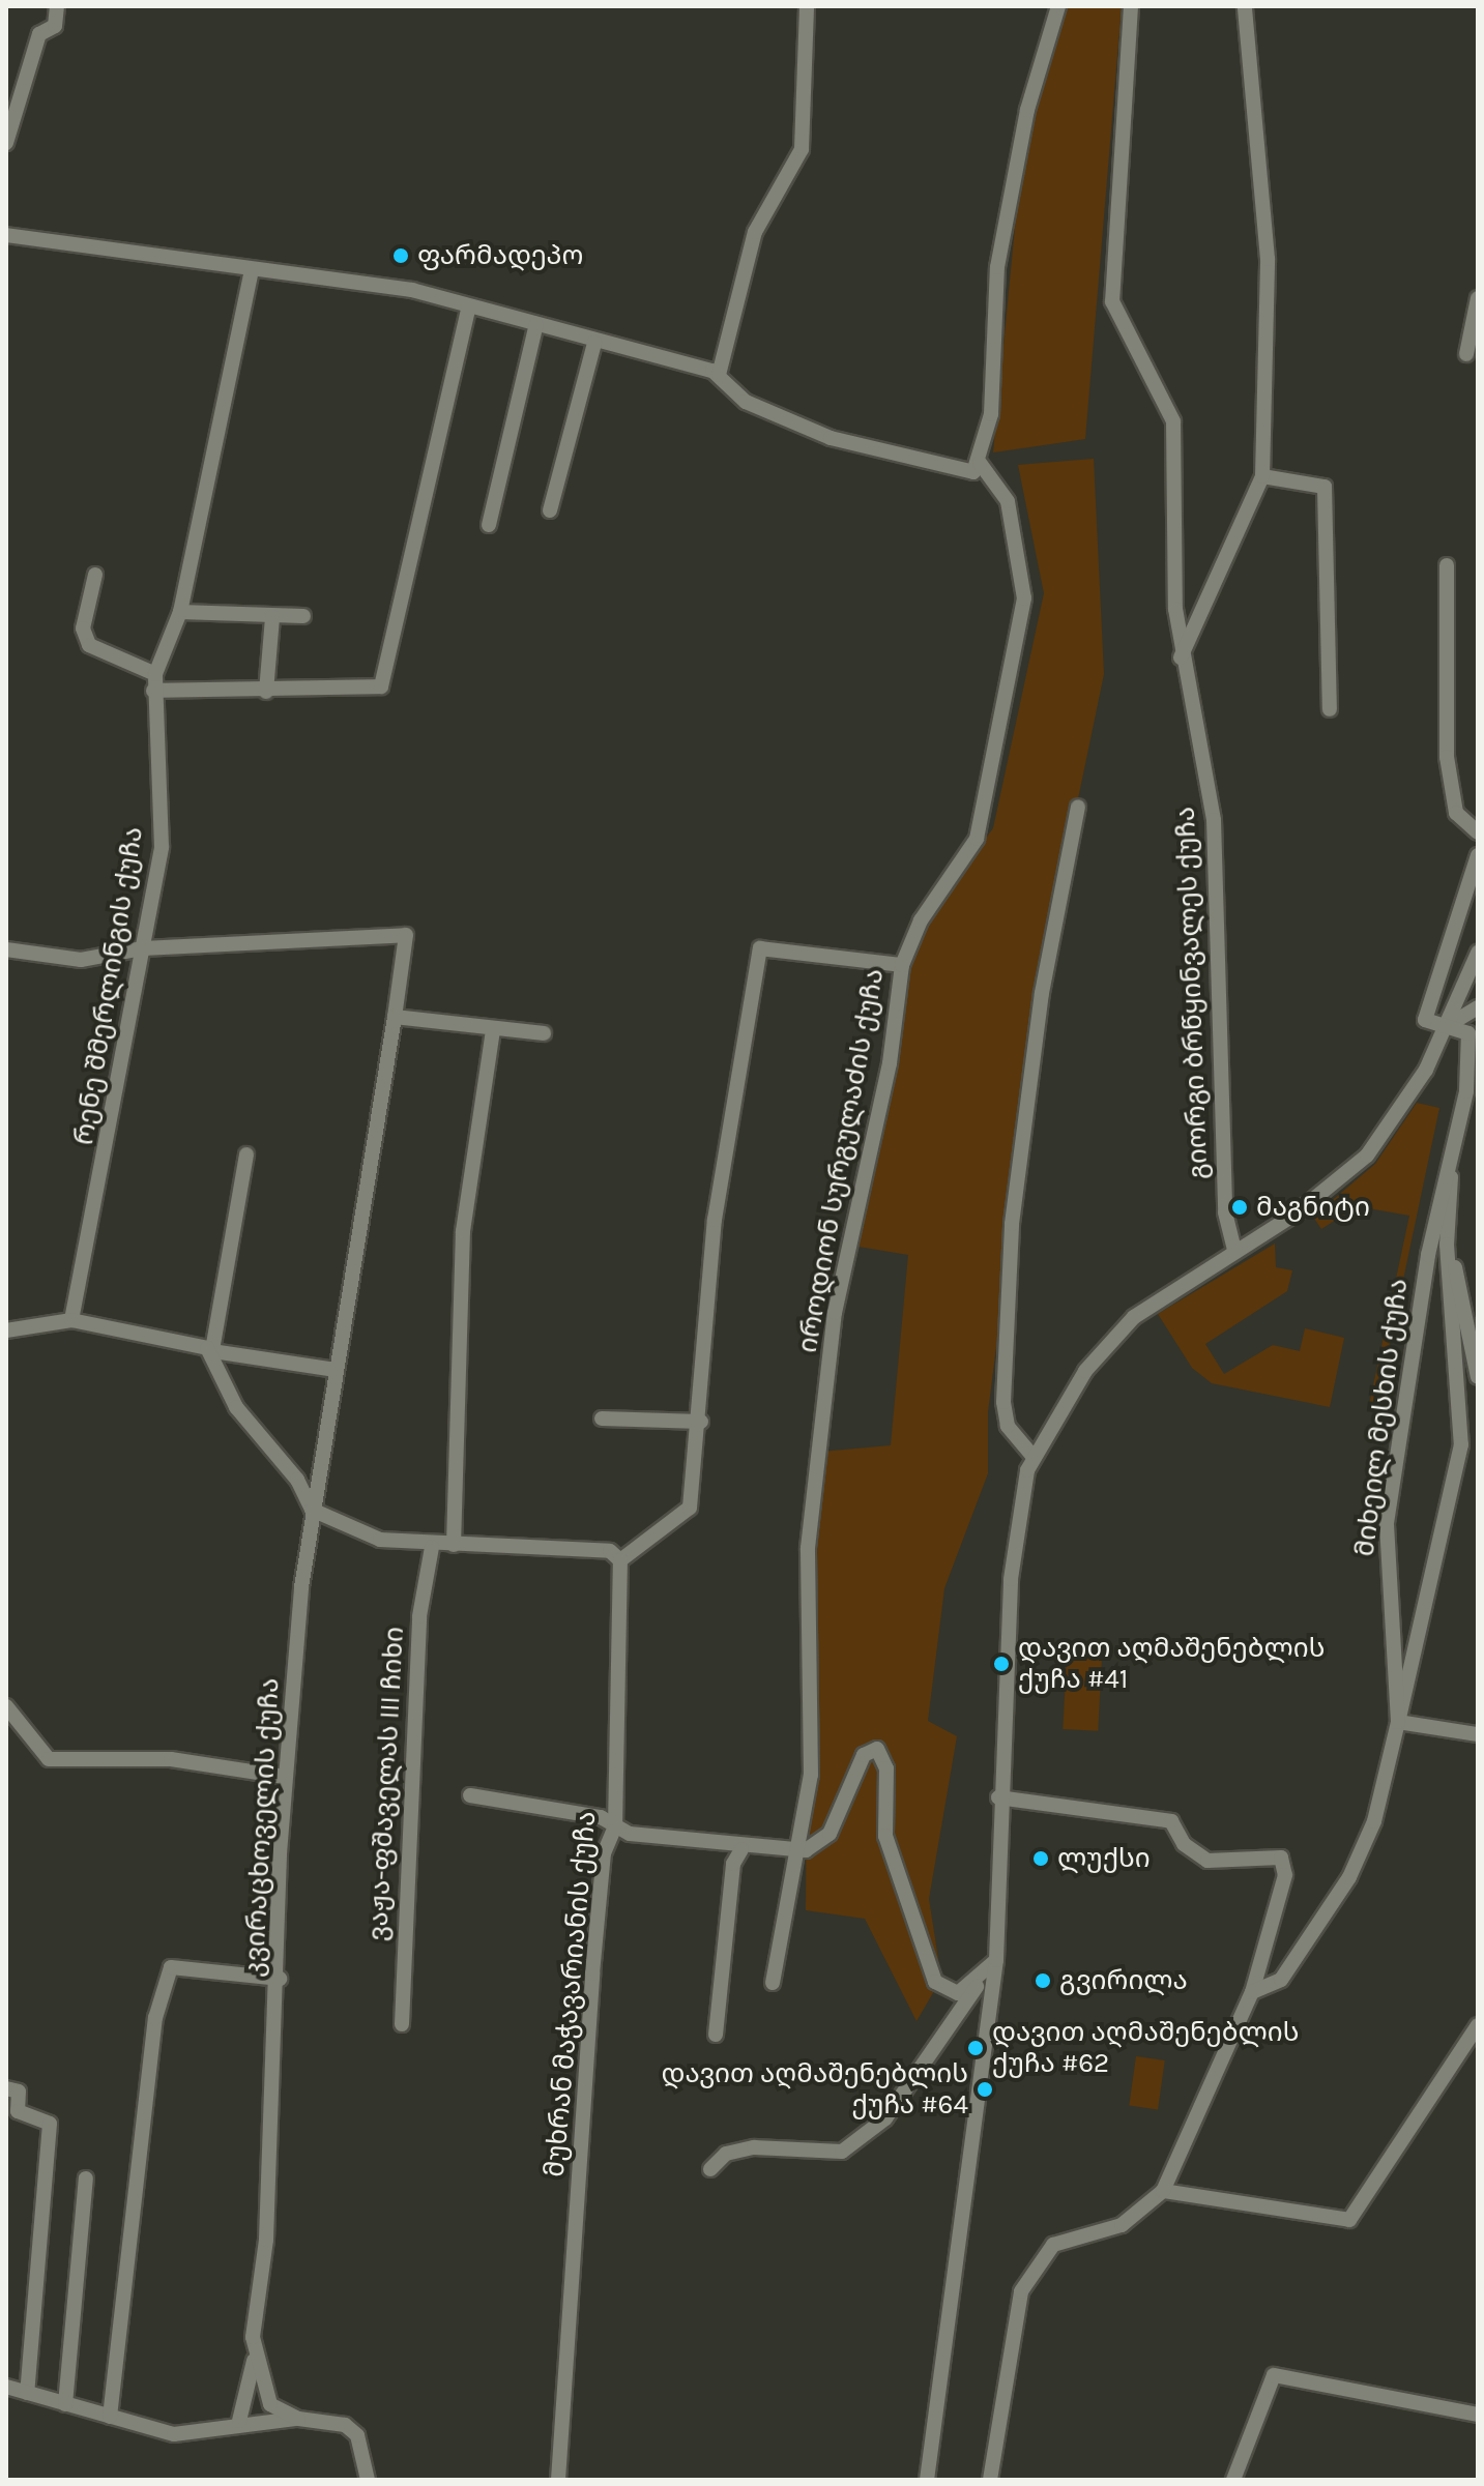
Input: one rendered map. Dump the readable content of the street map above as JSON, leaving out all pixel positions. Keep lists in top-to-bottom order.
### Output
{
  "streets": {
    "street": [
      "რენე შმერლინგის ქუჩა",
      "გიორგი ბრწყინვალეს ქუჩა",
      "იროდიონ სურგულაძის ქუჩა",
      "მიხეილ მესხის ქუჩა",
      "ვაჟა-ფშაველას III ჩიხი",
      "კვირაცხოველის ქუჩა",
      "მუხრან მაჭავარიანის ქუჩა"
    ]
  },
  "crossings": [
    ["რენე შმერლინგის ქუჩა", "კვირაცხოველის ქუჩა"]
  ],
  "places": [
    "ფარმადეპო",
    "მაგნიტი",
    "დავით აღმაშენებლის ქუჩა #41",
    "ლუქსი",
    "გვირილა",
    "დავით აღმაშენებლის ქუჩა #62",
    "დავით აღმაშენებლის ქუჩა #64"
  ]
}
